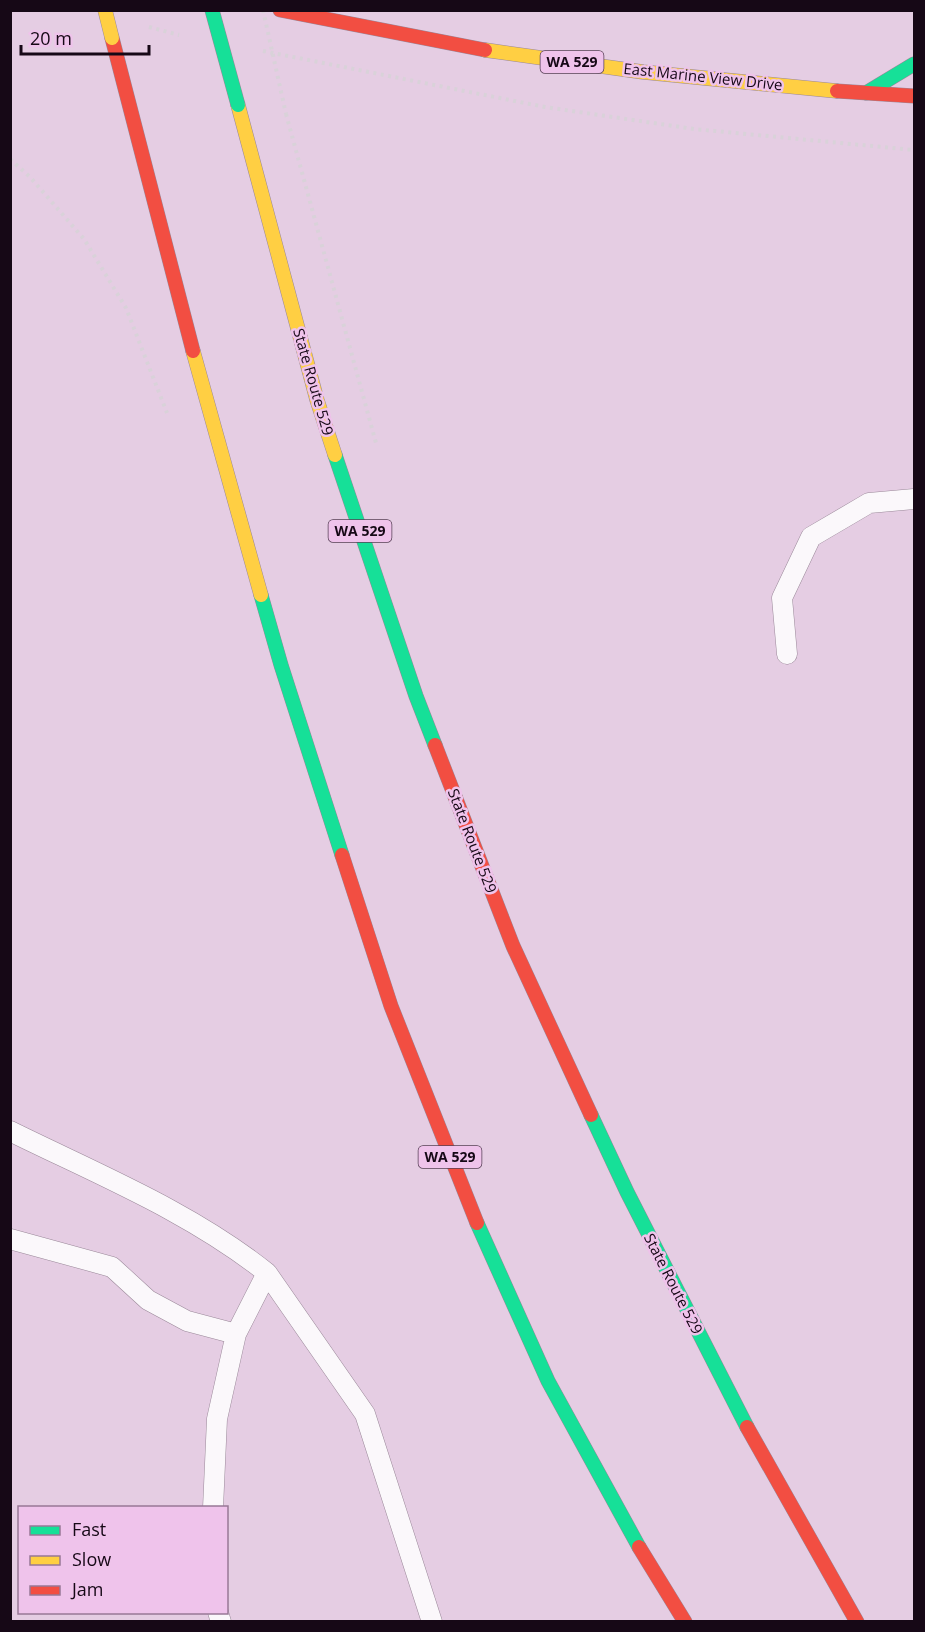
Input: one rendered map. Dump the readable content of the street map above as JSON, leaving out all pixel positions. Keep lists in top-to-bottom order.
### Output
{
  "streets": {
    "main road": ["WA 529", "East Marine View Drive", "State Route 529"]
  },
  "legend": ["Fast", "Slow", "Jam"],
  "scale_bar": "20 m"
}
